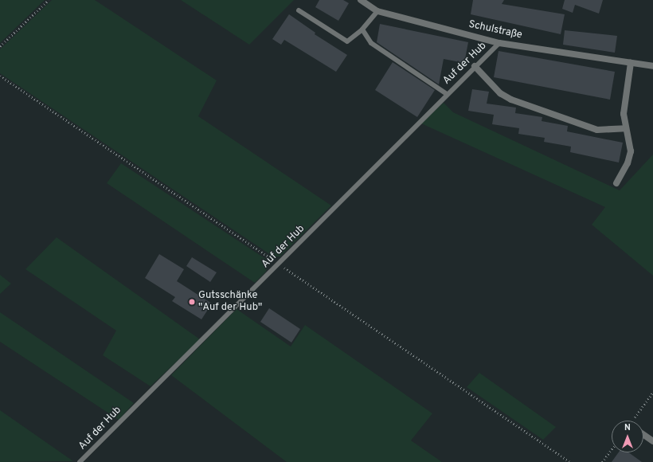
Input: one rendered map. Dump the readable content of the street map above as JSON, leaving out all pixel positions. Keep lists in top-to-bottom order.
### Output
{
  "streets": {
    "street": ["Schulstraße"],
    "lane": ["Auf der Hub"]
  },
  "crossings": [
    ["Schulstraße", "Auf der Hub"]
  ],
  "places": ["Gutsschänke \"Auf der Hub\""],
  "north": "top"
}
